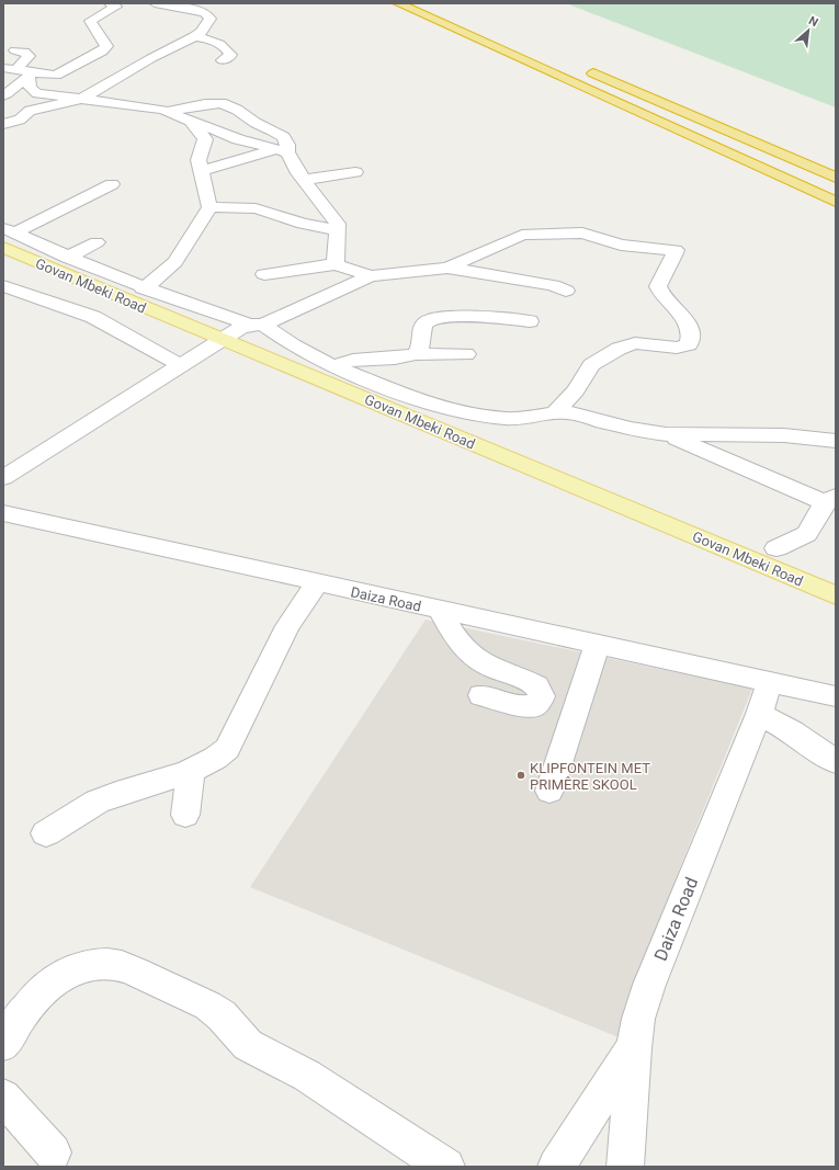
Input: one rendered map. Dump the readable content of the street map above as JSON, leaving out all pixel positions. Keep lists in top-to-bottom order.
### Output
{
  "streets": {
    "main road": ["Govan Mbeki Road"],
    "street": ["Daiza Road"]
  },
  "places": ["KLIPFONTEIN MET PRIMÊRE SKOOL"],
  "north": "top right"
}
